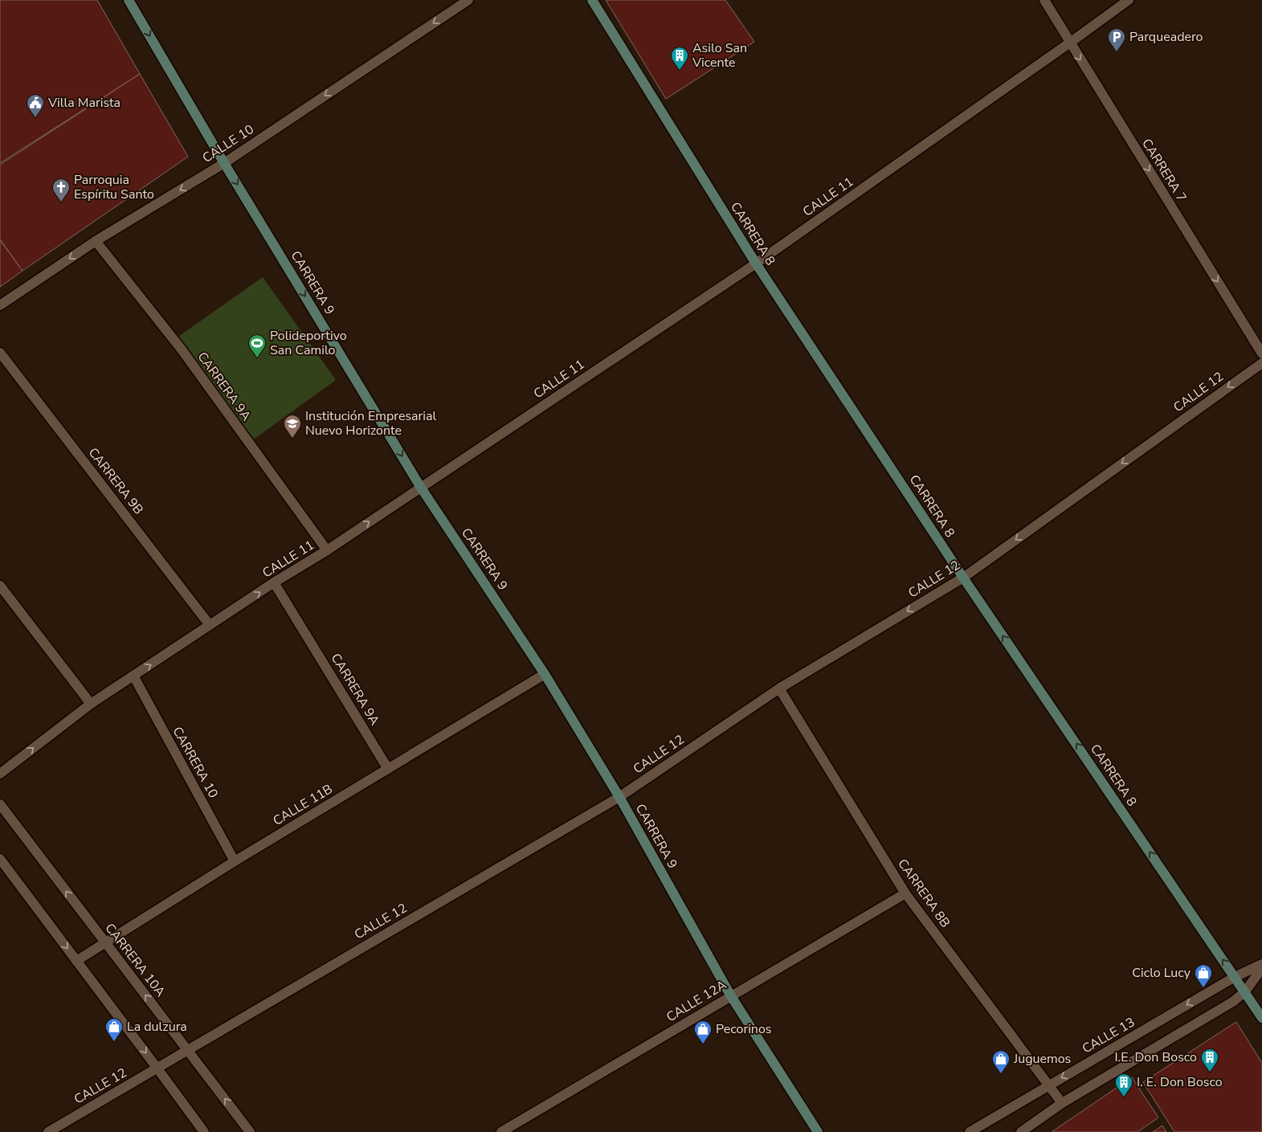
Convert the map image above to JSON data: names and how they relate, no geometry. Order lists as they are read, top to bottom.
{
  "streets": {
    "main road": ["CARRERA 8", "CARRERA 9"],
    "street": [
      "CALLE 10",
      "CARRERA 7",
      "CALLE 11",
      "CARRERA 9A",
      "CALLE 12",
      "CARRERA 9B",
      "CARRERA 10",
      "CALLE 11B",
      "CARRERA 8B",
      "CARRERA 10A",
      "CALLE 12A",
      "CALLE 13"
    ]
  },
  "crossings": [
    ["CALLE 10", "CARRERA 9"],
    ["CALLE 10", "CARRERA 9A"],
    ["CARRERA 7", "CALLE 11"],
    ["CALLE 11", "CARRERA 8"],
    ["CALLE 11", "CARRERA 9"],
    ["CALLE 11", "CARRERA 9A"],
    ["CALLE 11", "CARRERA 9B"],
    ["CALLE 11", "CARRERA 10"],
    ["CARRERA 8", "CALLE 12"],
    ["CARRERA 8", "CALLE 13"],
    ["CARRERA 9", "CALLE 12"],
    ["CARRERA 9", "CALLE 11B"],
    ["CARRERA 9", "CALLE 12A"],
    ["CARRERA 9A", "CALLE 11B"],
    ["CALLE 12", "CARRERA 8B"],
    ["CALLE 12", "CARRERA 10A"],
    ["CARRERA 10", "CALLE 11B"],
    ["CALLE 11B", "CARRERA 10A"],
    ["CARRERA 8B", "CALLE 12A"],
    ["CARRERA 8B", "CALLE 13"]
  ],
  "one_way": [
    "CALLE 10",
    "CARRERA 7",
    "CARRERA 8",
    "CARRERA 9",
    "CALLE 12"
  ],
  "places": {
    "parking": ["Parqueadero"],
    "building": ["Asilo San Vicente", "I.E. Don Bosco", "I. E. Don Bosco"],
    "public building": ["Villa Marista"],
    "church": ["Parroquia Espíritu Santo"],
    "sports": ["Polideportivo San Camilo"],
    "school or university": ["Institución Empresarial Nuevo Horizonte"],
    "shop": [
      "Ciclo Lucy",
      "La dulzura",
      "Pecorinos",
      "Juguemos"
    ]
  }
}
